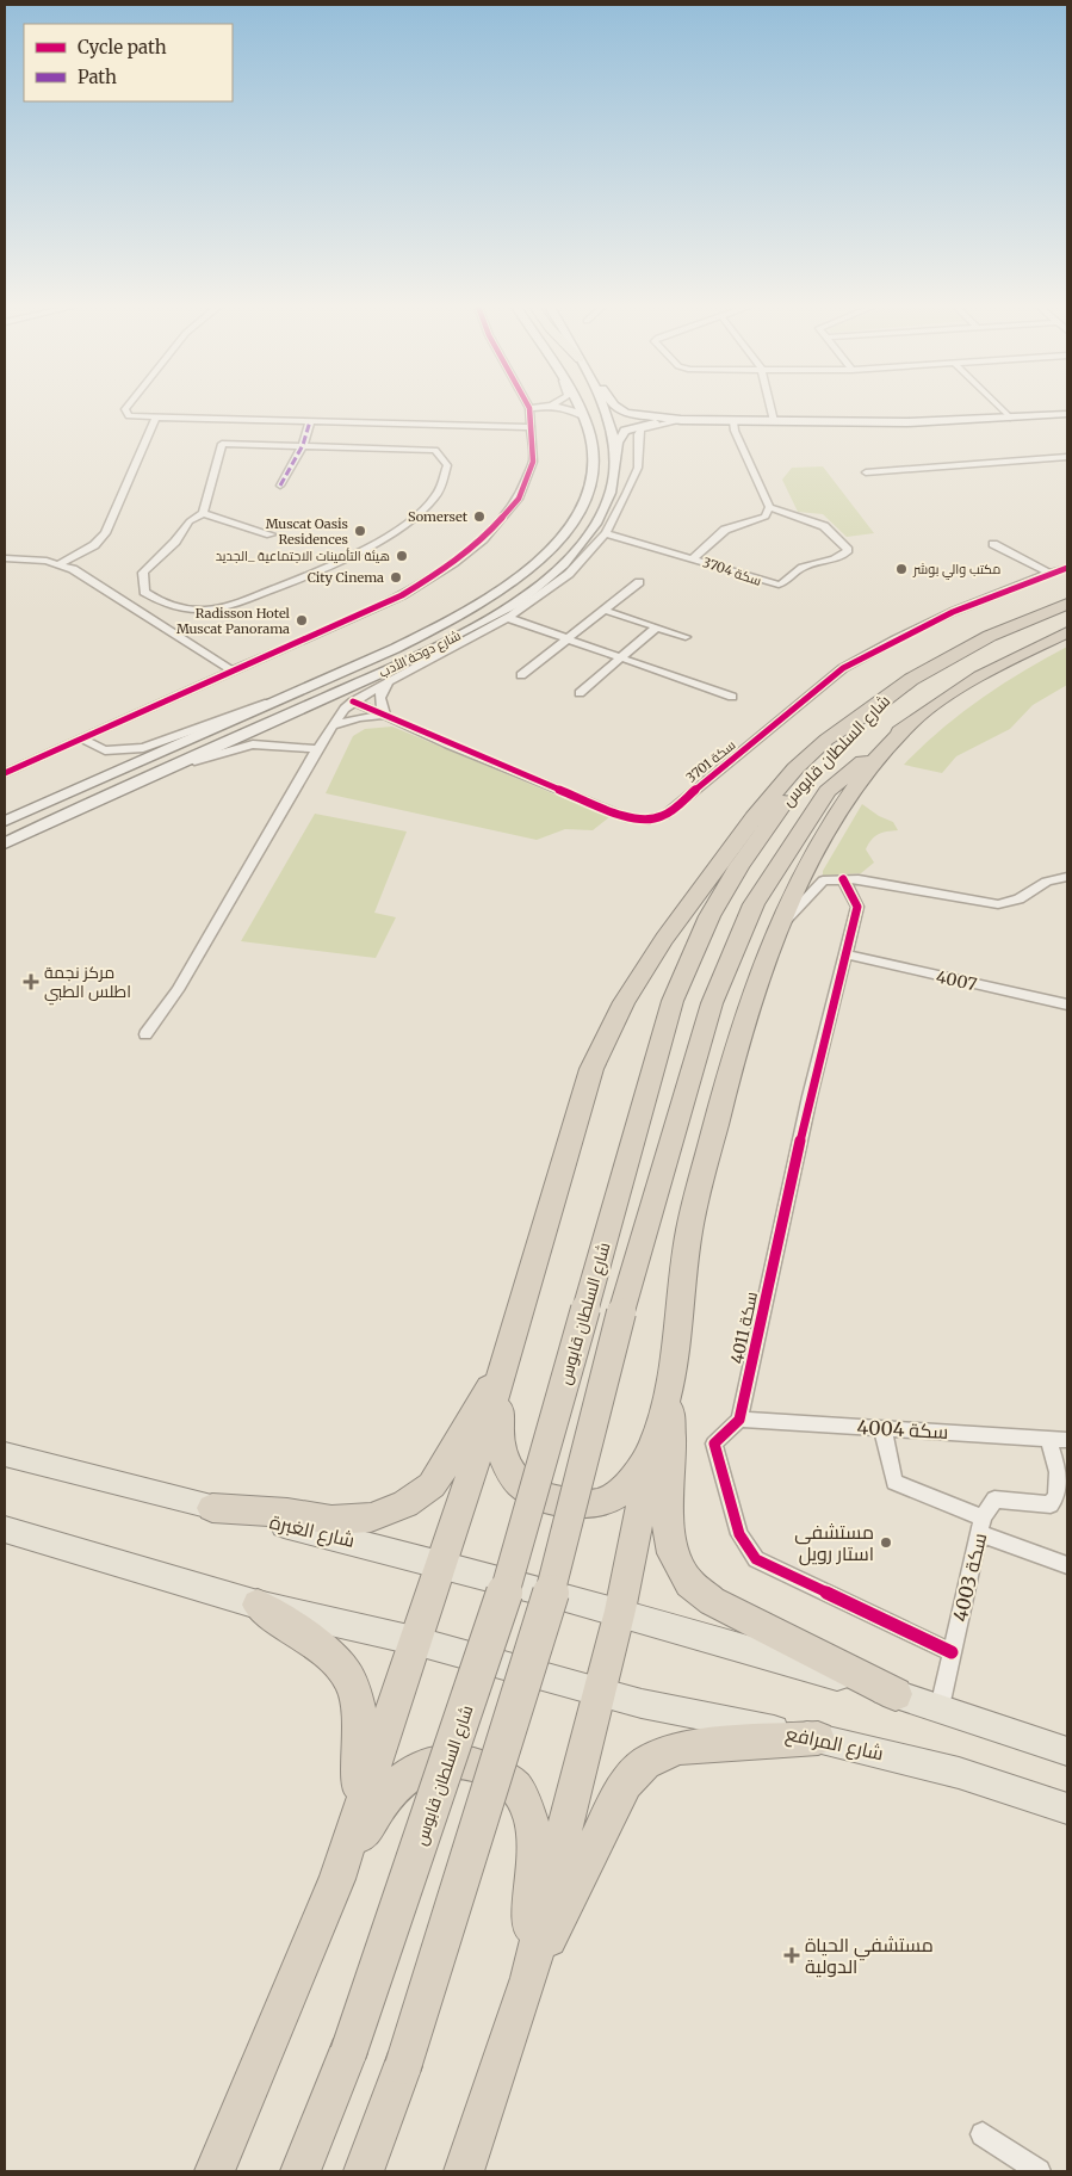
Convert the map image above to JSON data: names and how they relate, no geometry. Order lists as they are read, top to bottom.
{
  "streets": {
    "highway": ["شارع السلطان قابوس"],
    "main road": ["شارع دوحة الأدب", "شارع الغبرة", "شارع المرافع"],
    "street": [
      "سكة 3704",
      "سكة 3701",
      "4007",
      "سكة 4011",
      "سكة 4004",
      "سكة 4003"
    ]
  },
  "crossings": [
    ["4007", "سكة 4011"],
    ["سكة 4011", "سكة 4004"],
    ["سكة 4004", "سكة 4003"]
  ],
  "places": {
    "other": [
      "Somerset",
      "Muscat Oasis Residences",
      "هيئة التأمينات الاجتماعية _الجديد",
      "مكتب والي بوشر",
      "City Cinema",
      "Radisson Hotel Muscat Panorama",
      "مستشفى استار رويل"
    ],
    "health": ["مركز نجمة اطلس الطبي", "مستشفي الحياة الدولية"]
  },
  "legend": ["Cycle path", "Path"]
}
